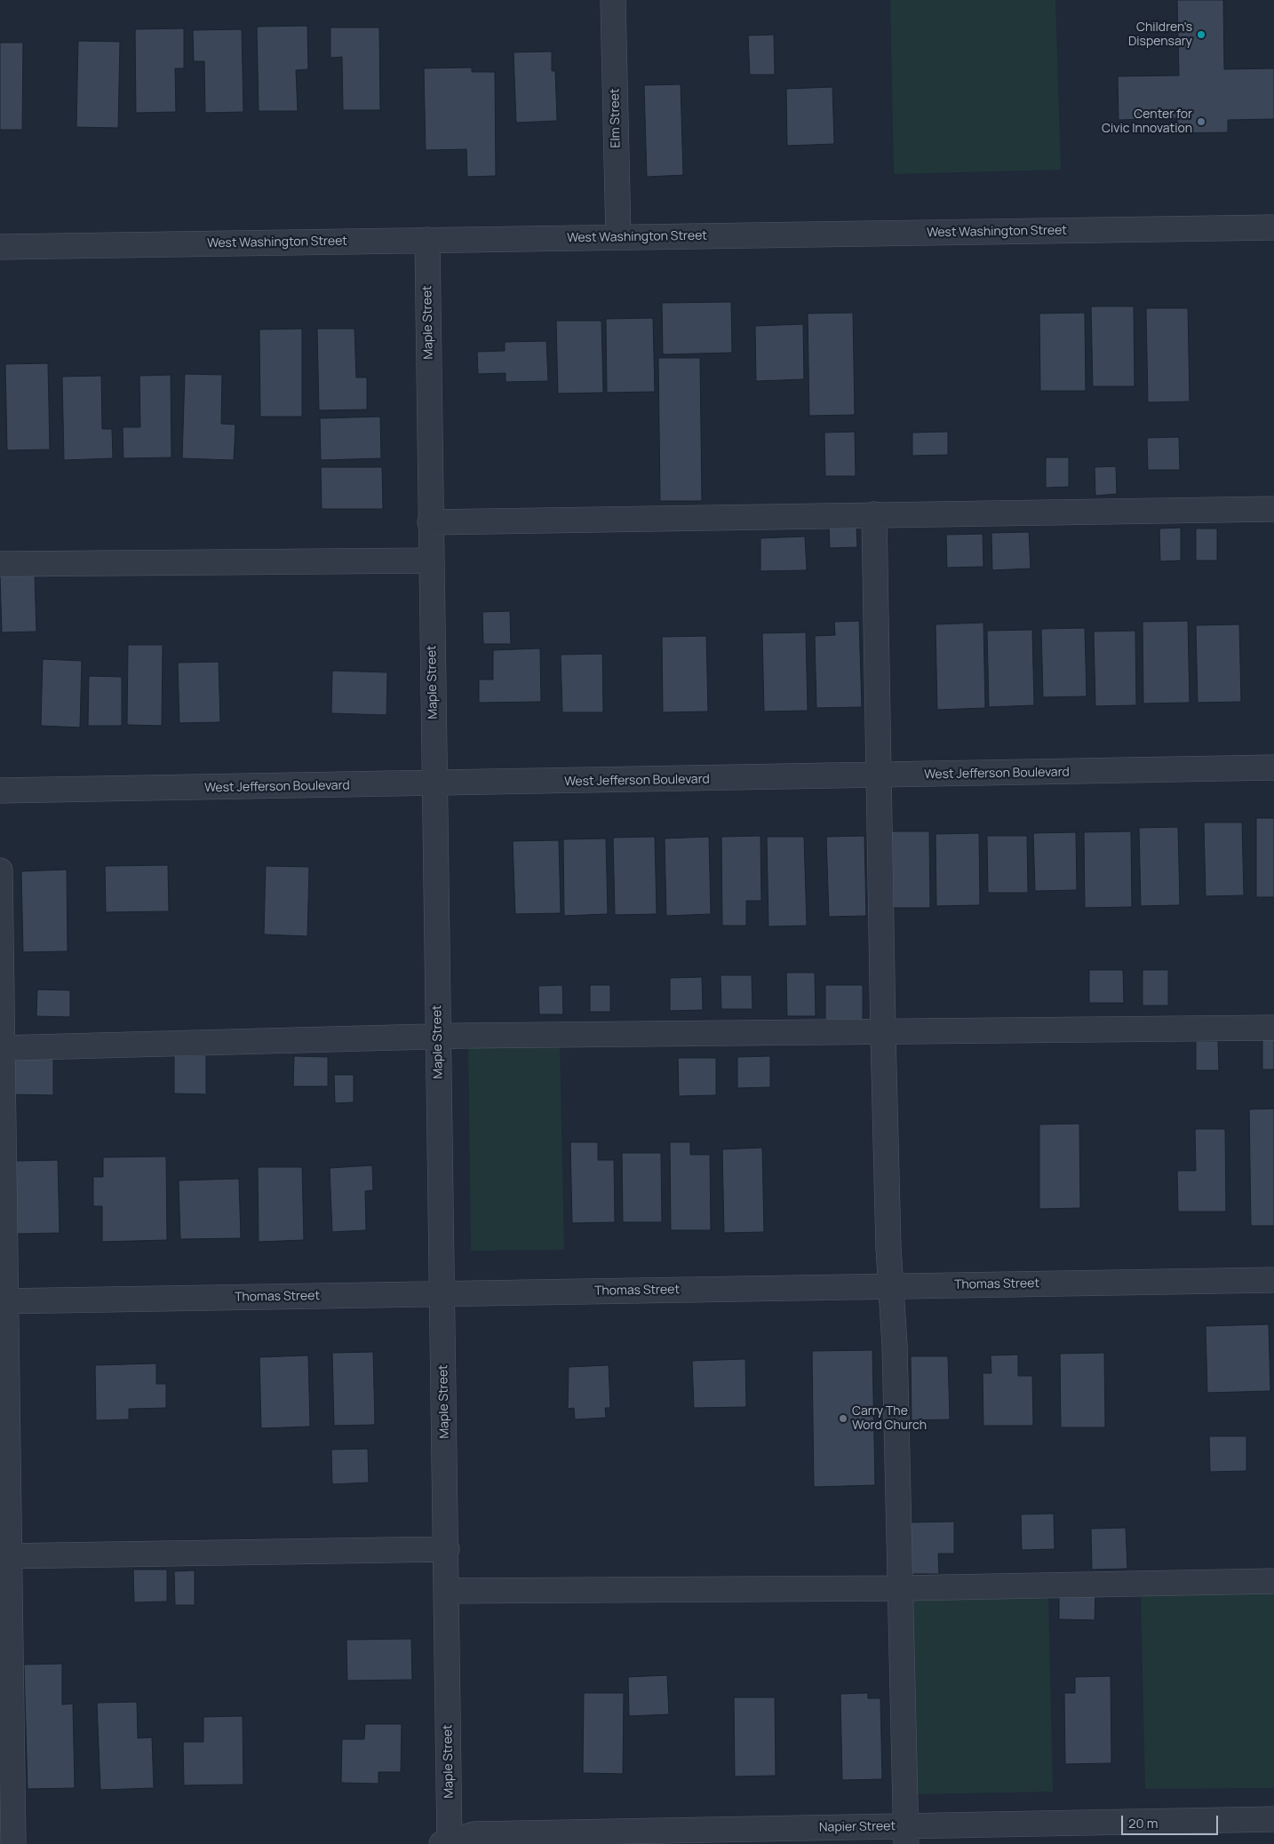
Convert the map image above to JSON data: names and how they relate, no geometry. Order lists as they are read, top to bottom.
{
  "streets": {
    "street": [
      "Elm Street",
      "West Washington Street",
      "Maple Street",
      "West Jefferson Boulevard",
      "Thomas Street",
      "Napier Street"
    ]
  },
  "crossings": [
    ["Elm Street", "West Washington Street"],
    ["West Washington Street", "Maple Street"],
    ["Maple Street", "West Jefferson Boulevard"],
    ["Maple Street", "Thomas Street"],
    ["Maple Street", "Napier Street"]
  ],
  "places": ["Children's Dispensary", "Center for Civic Innovation", "Carry The Word Church"],
  "scale_bar": "20 m"
}
